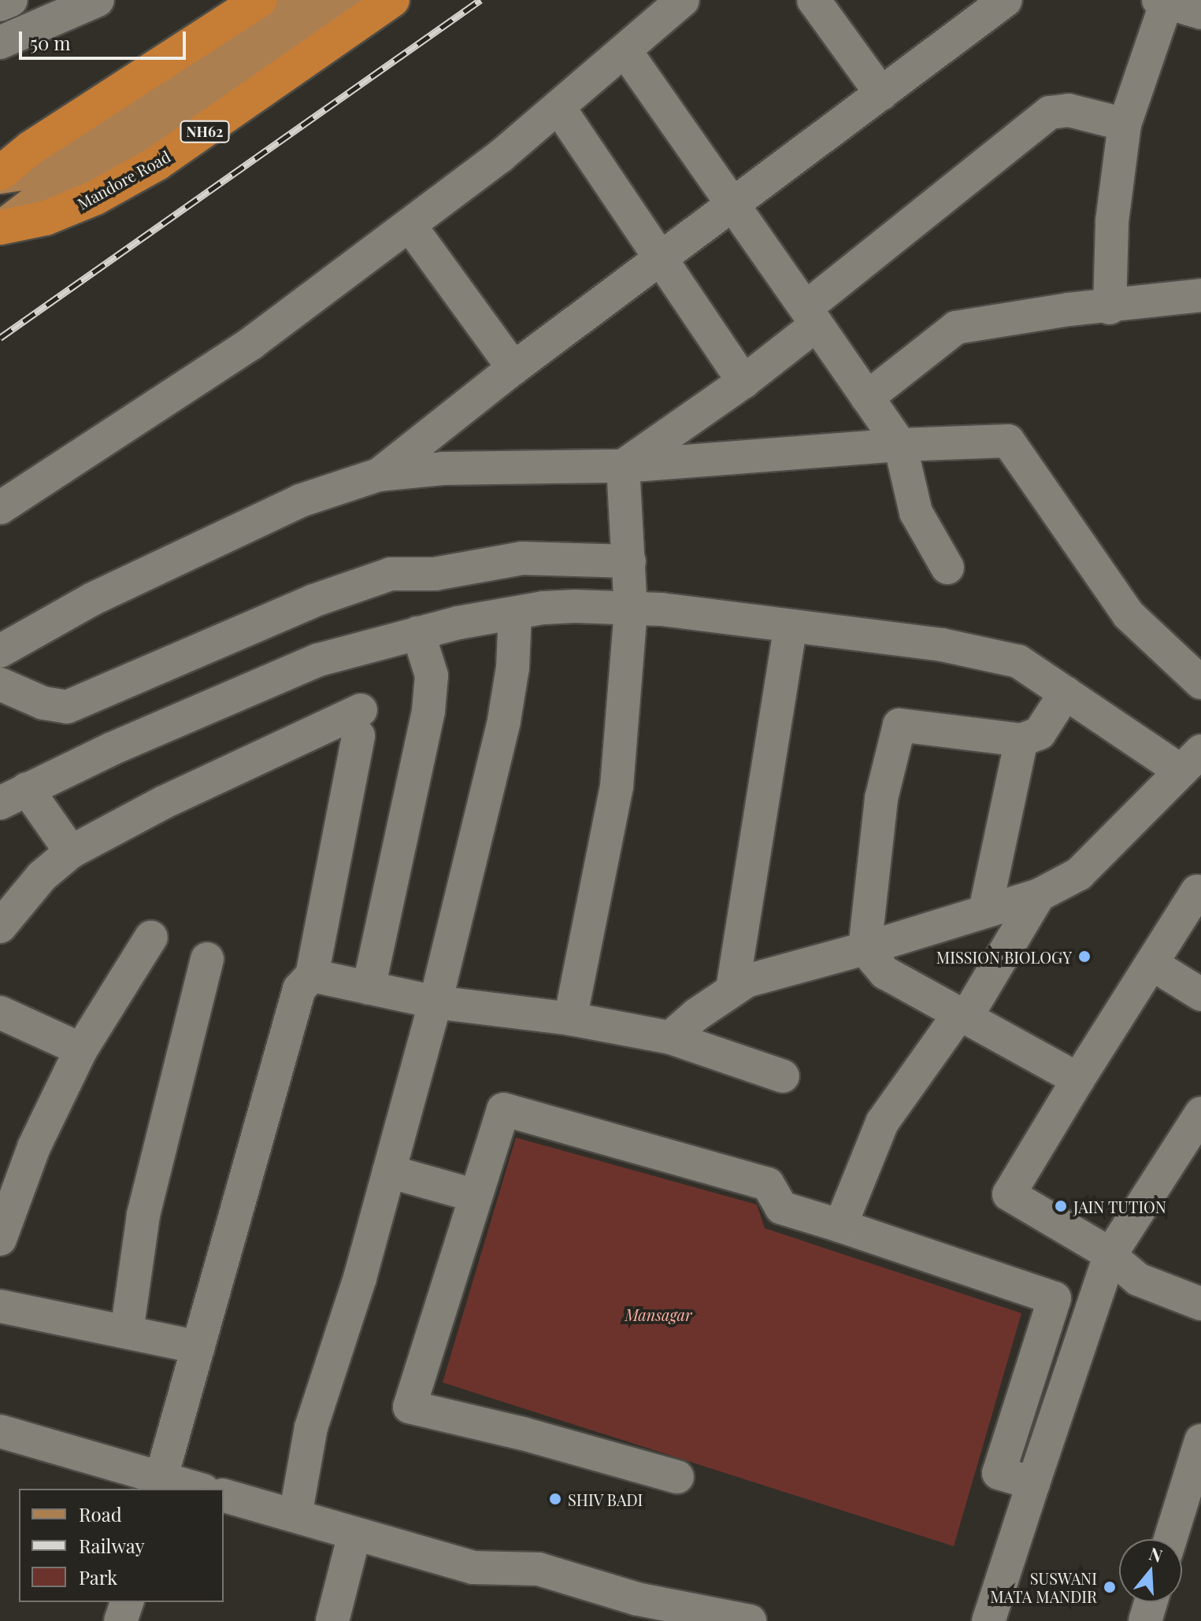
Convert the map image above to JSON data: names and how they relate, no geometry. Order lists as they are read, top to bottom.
{
  "streets": {
    "highway": ["NH62", "Mandore Road"]
  },
  "parks": ["Mansagar"],
  "places": [
    "MISSION BIOLOGY",
    "JAIN TUTION",
    "SHIV BADI",
    "SUSWANI MATA MANDIR"
  ],
  "legend": ["Road", "Railway", "Park"],
  "scale_bar": "50 m",
  "north": "top"
}
